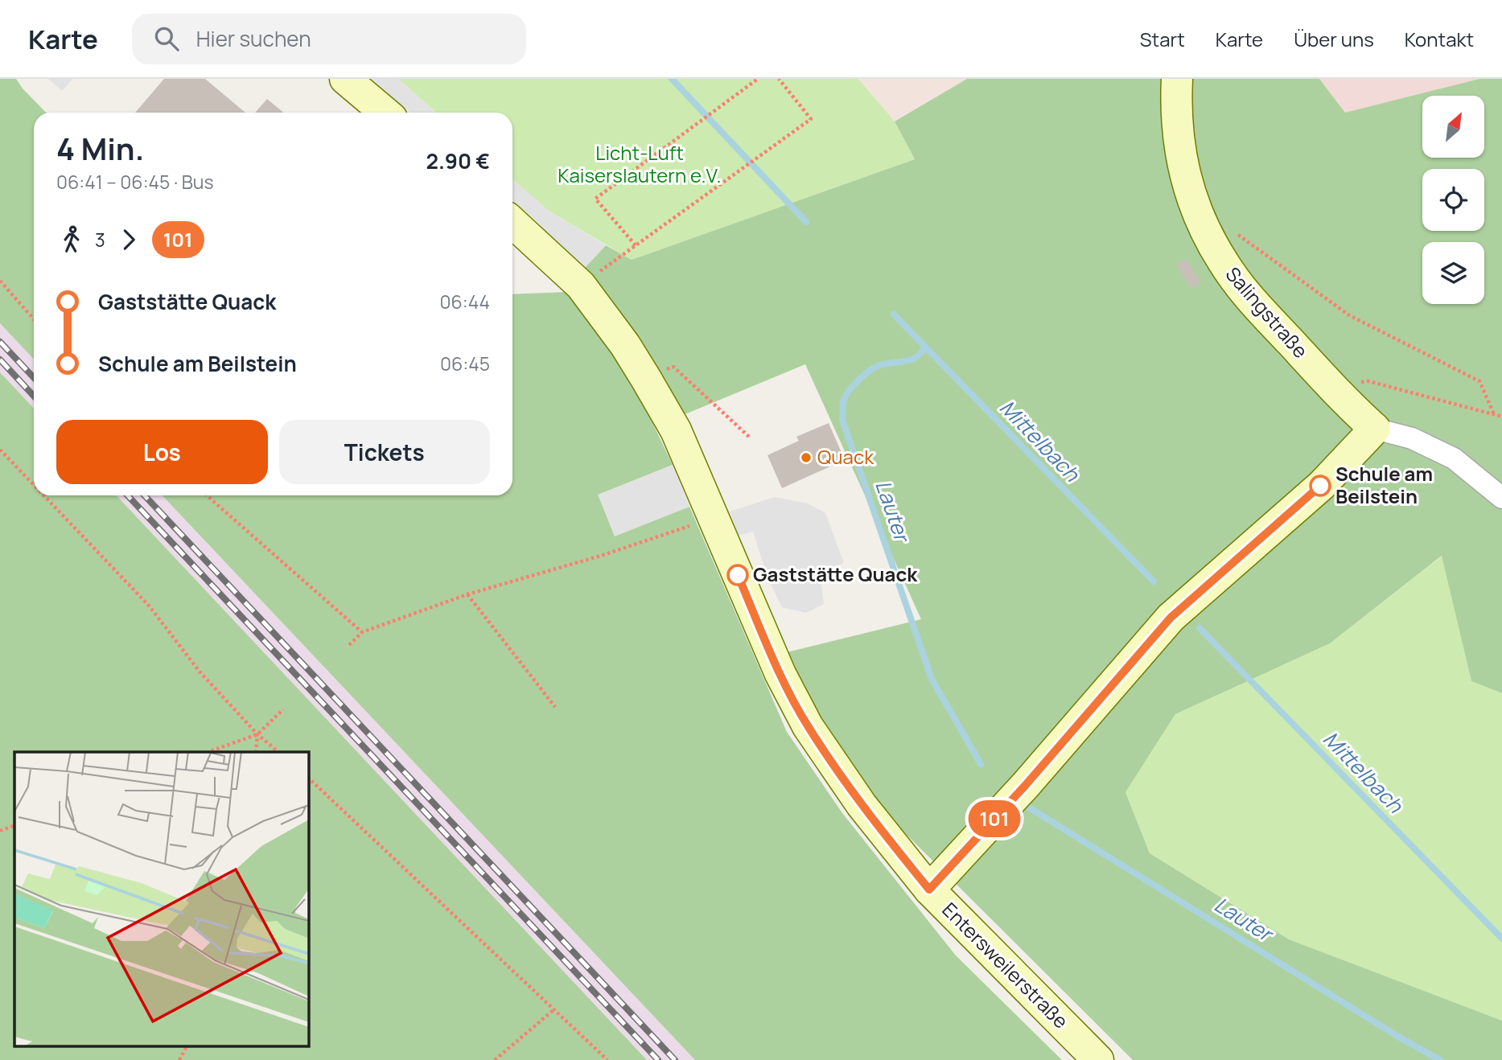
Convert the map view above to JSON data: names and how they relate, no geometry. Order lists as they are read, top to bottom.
{
  "streets": {
    "main road": ["Salingstraße", "Entersweilerstraße"]
  },
  "water": ["Mittelbach", "Lauter"],
  "parks": ["Licht-Luft Kaiserslautern e.V."],
  "places": ["Quack", "Schule am Beilstein", "Gaststätte Quack"],
  "lines": ["bus line 101"],
  "north": "top right",
  "page": {
    "header": "Karte",
    "search": "Hier suchen",
    "nav": [
      "Start",
      "Karte",
      "Über uns",
      "Kontakt"
    ],
    "on_map": "101",
    "heading": ["4 Min.", "06:41 – 06:45 · Bus", "2.90 €"],
    "legs": ["3", "101"],
    "list": [
      {
        "name": "Gaststätte Quack",
        "value": "06:44"
      },
      {
        "name": "Schule am Beilstein",
        "value": "06:45"
      }
    ],
    "buttons": ["Los", "Tickets"]
  }
}
